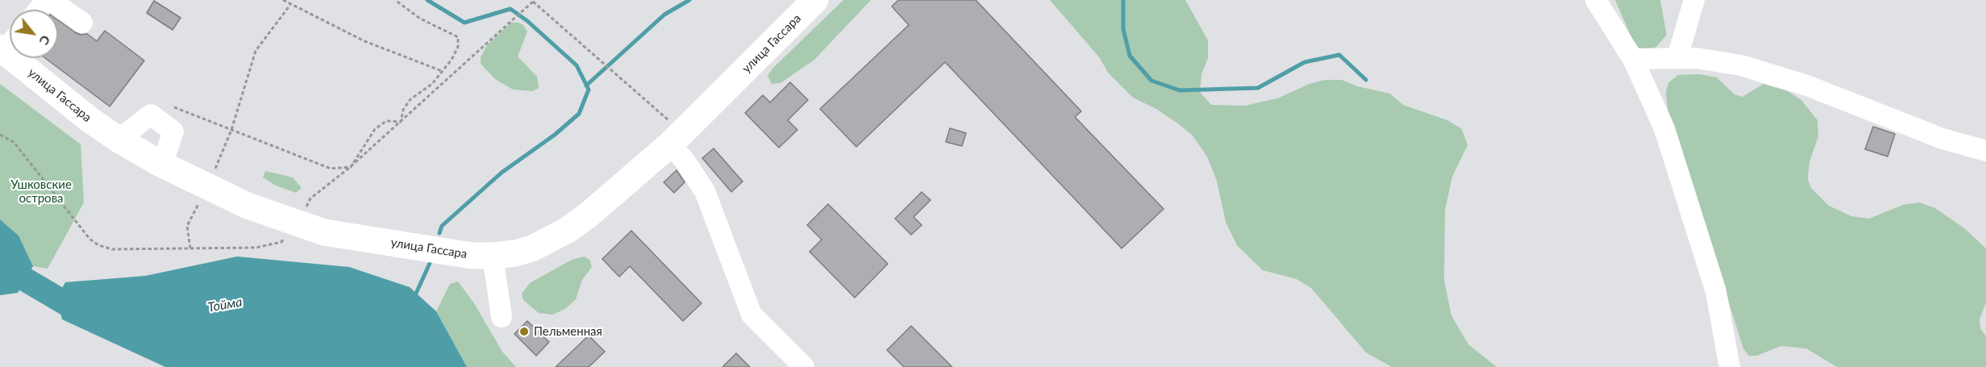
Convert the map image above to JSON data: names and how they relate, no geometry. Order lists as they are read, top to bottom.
{
  "streets": {
    "main road": ["улица Гассара"]
  },
  "water": ["Тойма"],
  "parks": ["Ушковские острова"],
  "places": ["Пельменная"],
  "north": "bottom right"
}
